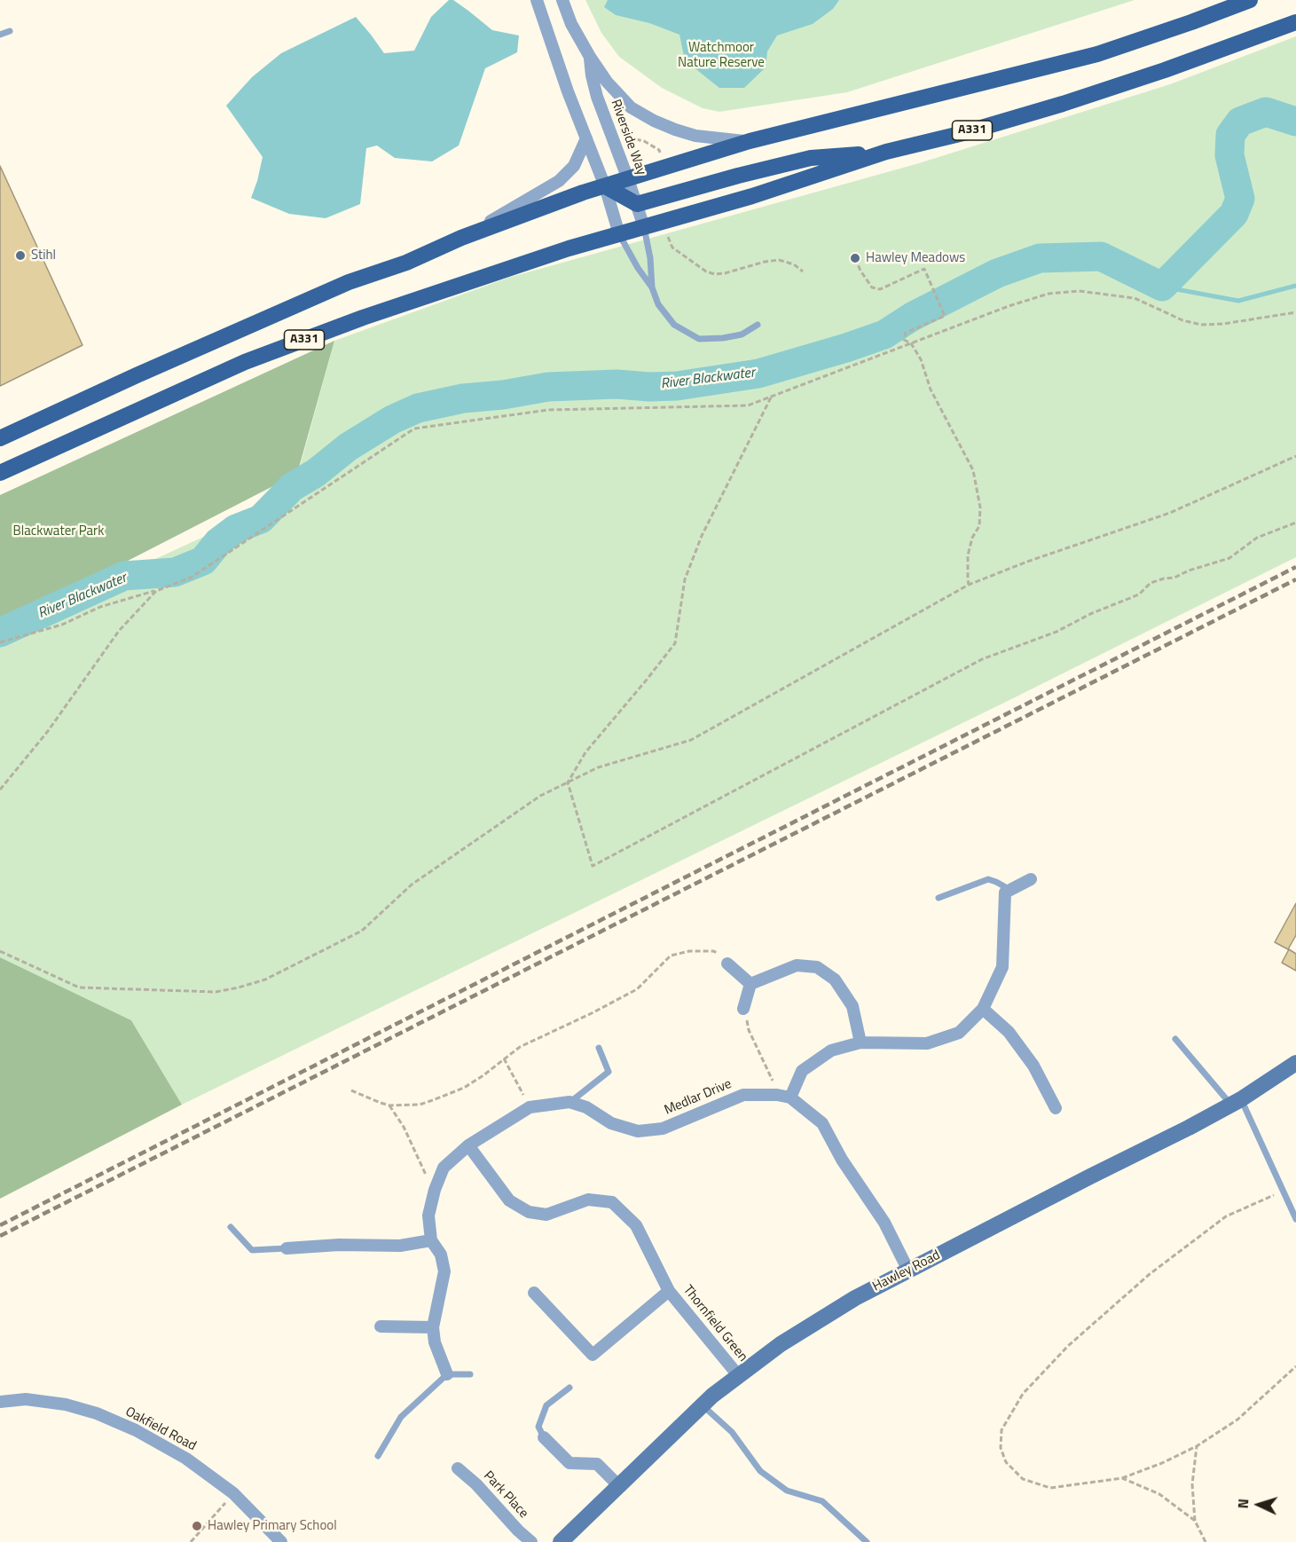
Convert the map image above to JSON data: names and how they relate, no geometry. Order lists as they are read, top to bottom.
{
  "streets": {
    "main road": ["A331", "Hawley Road"],
    "street": [
      "Riverside Way",
      "Medlar Drive",
      "Thornfield Green",
      "Oakfield Road",
      "Park Place"
    ]
  },
  "crossings": [
    ["A331", "Riverside Way"],
    ["Medlar Drive", "Hawley Road"],
    ["Hawley Road", "Thornfield Green"]
  ],
  "water": ["River Blackwater"],
  "parks": ["Watchmoor Nature Reserve", "Blackwater Park"],
  "places": ["Stihl", "Hawley Meadows", "Hawley Primary School"],
  "north": "left"
}
